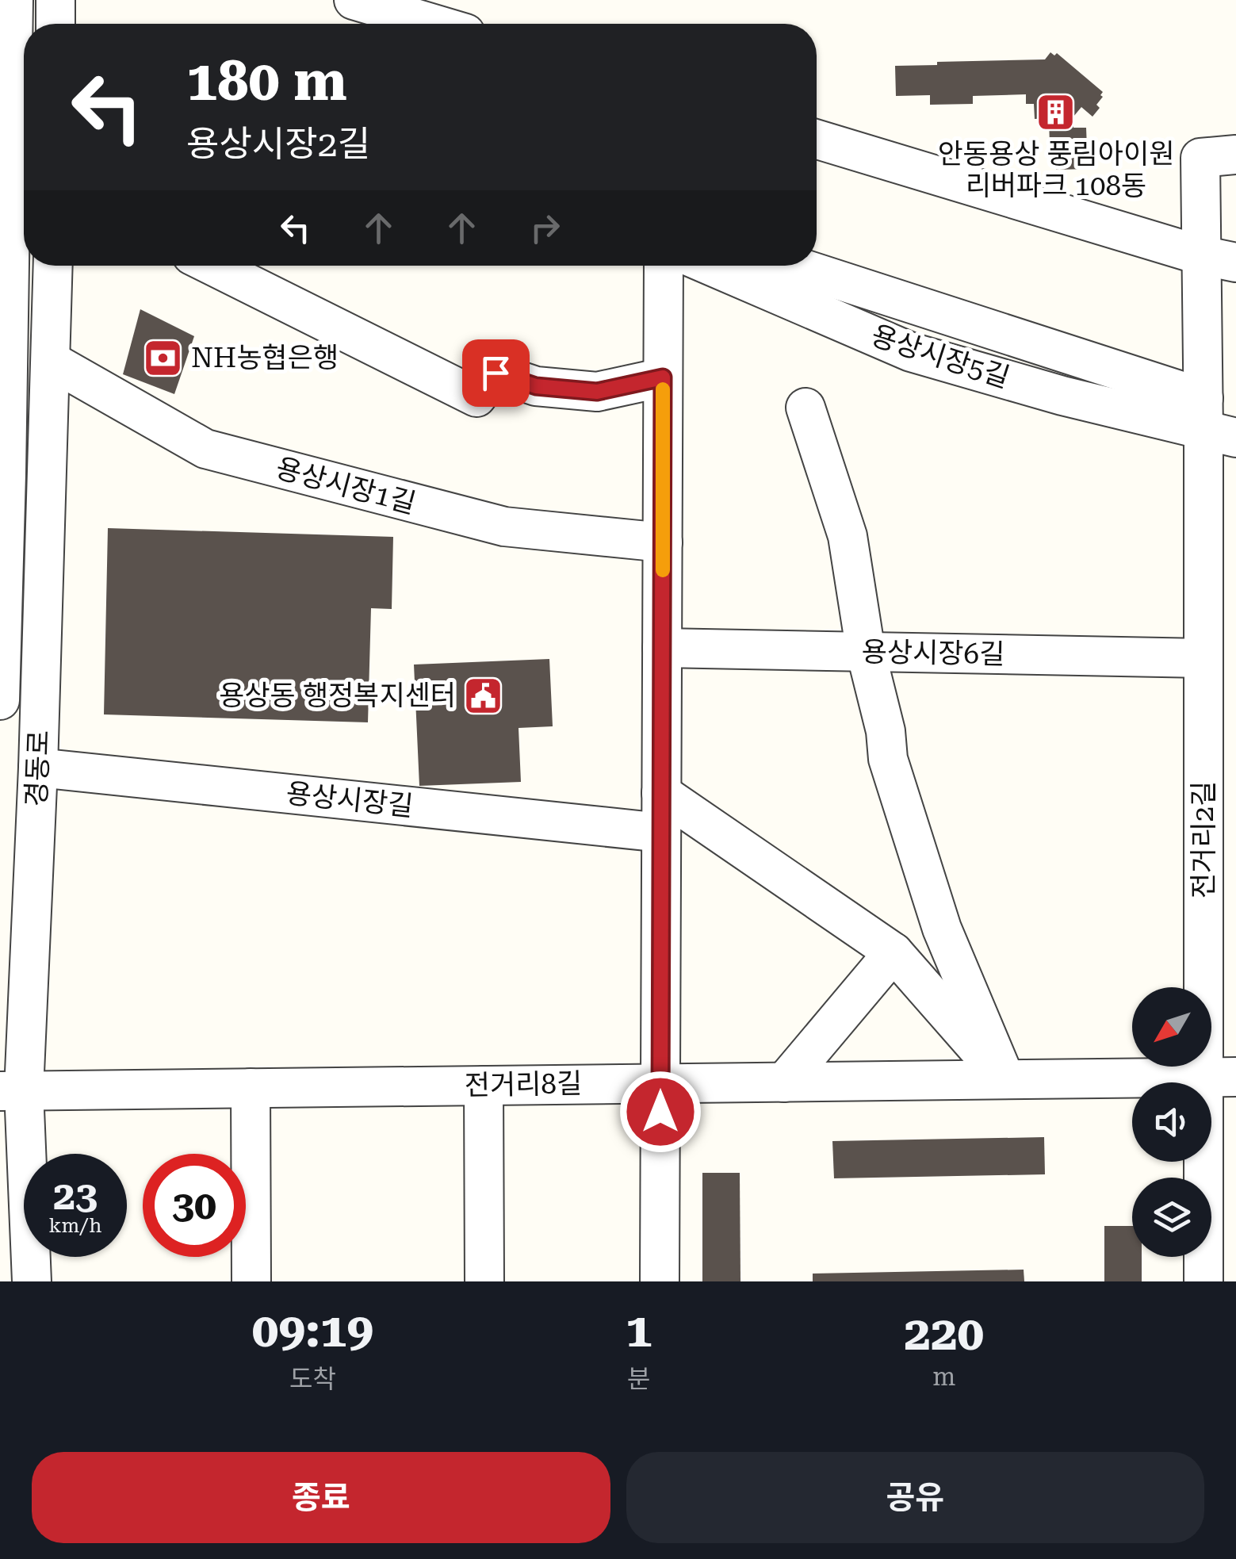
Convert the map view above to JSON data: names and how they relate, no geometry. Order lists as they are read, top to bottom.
{
  "streets": {
    "street": [
      "용상시장5길",
      "용상시장1길",
      "용상시장6길",
      "경동로",
      "용상시장길",
      "전거리2길",
      "전거리8길"
    ]
  },
  "crossings": [
    ["용상시장5길", "전거리2길"],
    ["용상시장1길", "경동로"],
    ["용상시장6길", "전거리2길"],
    ["경동로", "용상시장길"],
    ["경동로", "전거리8길"],
    ["전거리2길", "전거리8길"]
  ],
  "places": {
    "building": ["안동용상 풍림아이원 리버파크 108동"],
    "bank": ["NH농협은행"],
    "public building": ["용상동 행정복지센터"]
  },
  "north": "bottom left",
  "page": {
    "turn": ["180 m", "용상시장2길"],
    "speed": "23 km/h",
    "limit": "30",
    "eta": [
      "09:19",
      "도착",
      "1",
      "분",
      "220",
      "m"
    ],
    "buttons": ["종료", "공유"]
  }
}
